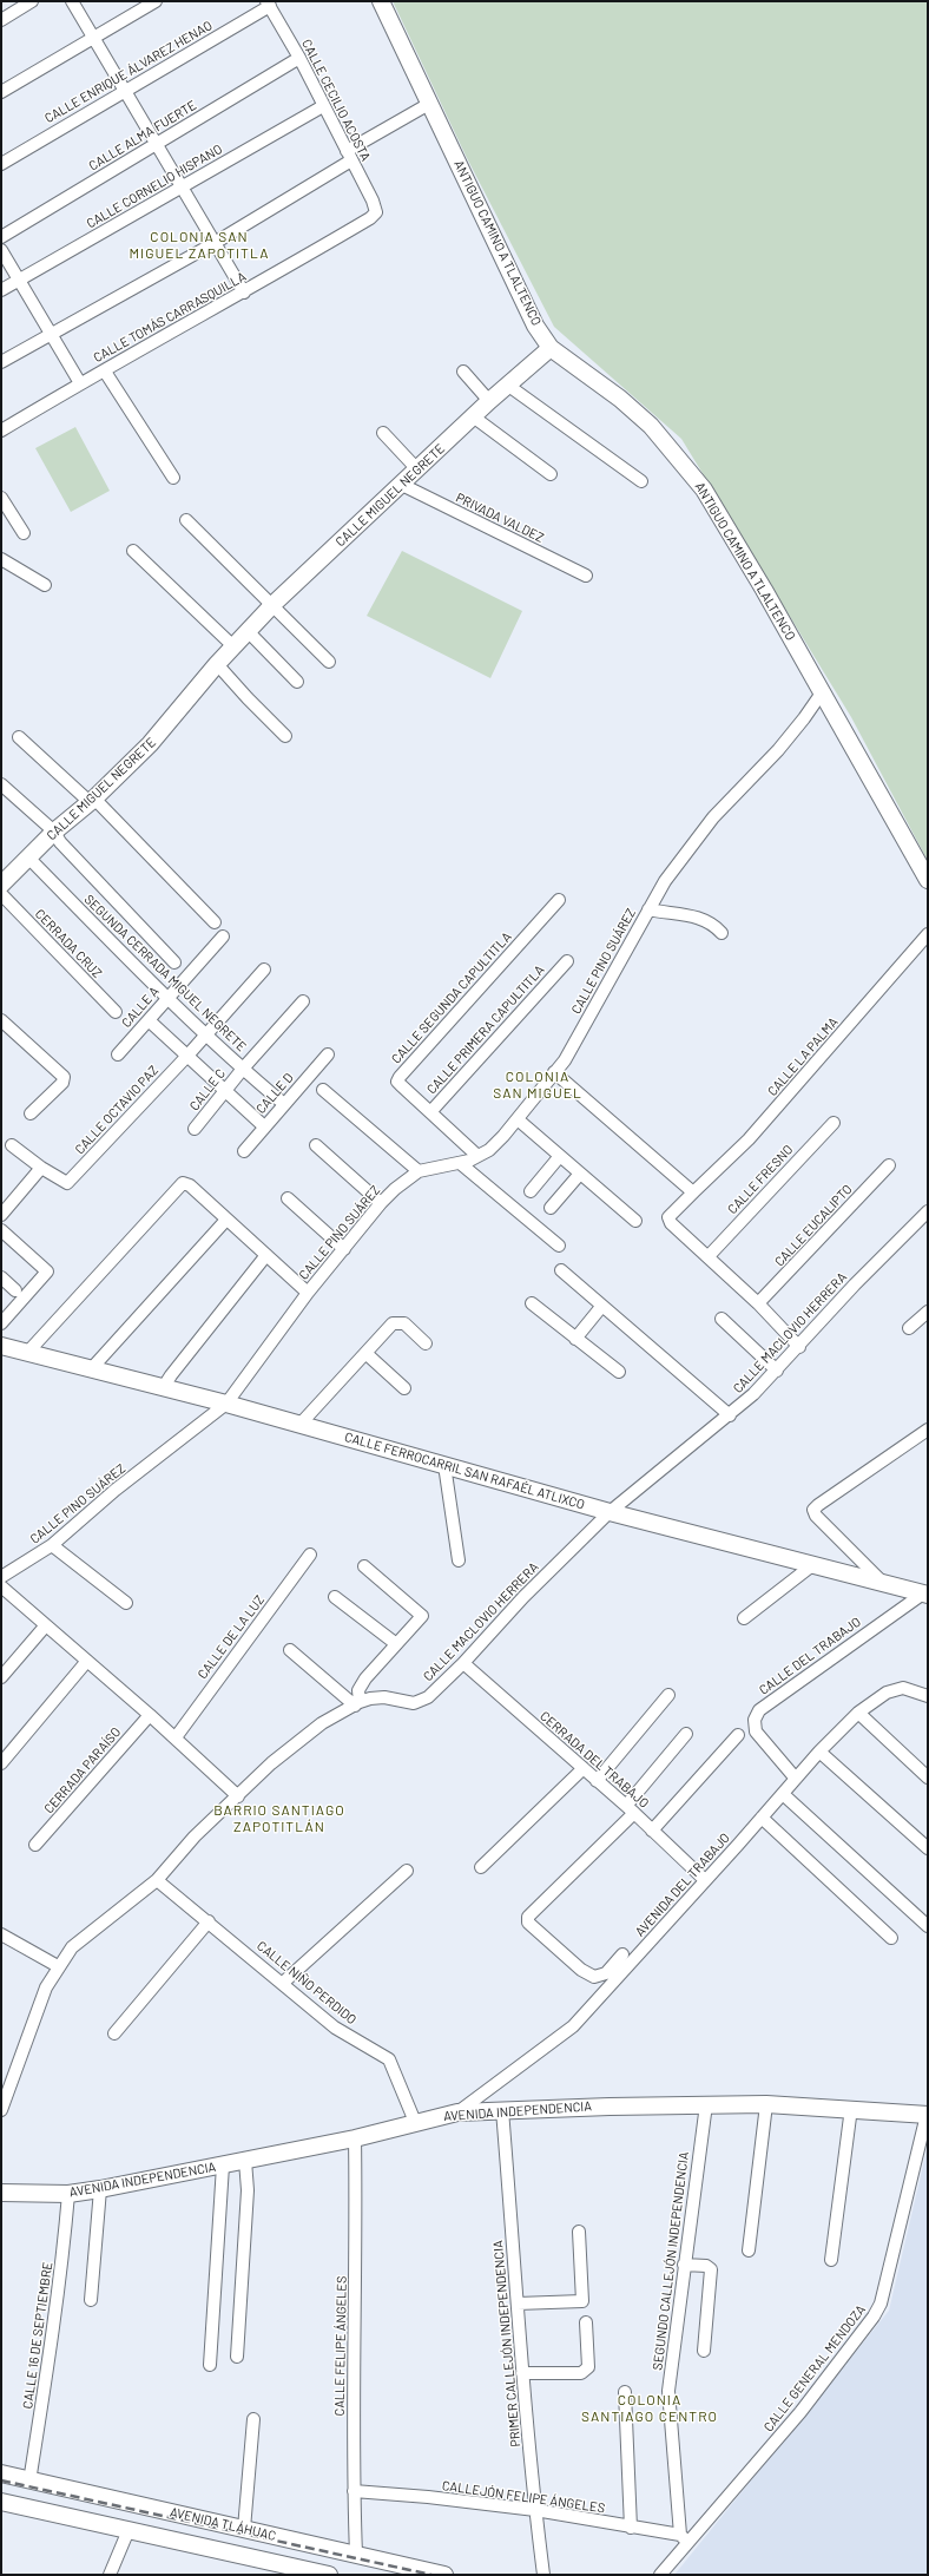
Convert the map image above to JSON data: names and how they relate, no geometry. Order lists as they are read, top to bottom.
{
  "streets": {
    "street": [
      "CALLE ENRIQUE ÁLVAREZ HENAO",
      "CALLE CECILIO ACOSTA",
      "CALLE ALMA FUERTE",
      "CALLE CORNELIO HISPANO",
      "ANTIGUO CAMINO A TLALTENCO",
      "CALLE TOMÁS CARRASQUILLA",
      "CALLE MIGUEL NEGRETE",
      "PRIVADA VALDEZ",
      "CERRADA CRUZ",
      "CALLE PINO SUÁREZ",
      "SEGUNDA CERRADA MIGUEL NEGRETE",
      "CALLE SEGUNDA CAPULTITLA",
      "CALLE A",
      "CALLE PRIMERA CAPULTITLA",
      "CALLE LA PALMA",
      "CALLE C",
      "CALLE D",
      "CALLE OCTAVIO PAZ",
      "CALLE FRESNO",
      "CALLE EUCALIPTO",
      "CALLE MACLOVIO HERRERA",
      "CALLE FERROCARRIL SAN RAFAÉL ATLIXCO",
      "CALLE DE LA LUZ",
      "CALLE DEL TRABAJO",
      "CERRADA DEL TRABAJO",
      "CERRADA PARAÍSO",
      "AVENIDA DEL TRABAJO",
      "CALLE NIÑO PERDIDO",
      "AVENIDA INDEPENDENCIA",
      "SEGUNDO CALLEJÓN INDEPENDENCIA",
      "CALLE 16 DE SEPTIEMBRE",
      "PRIMER CALLEJÓN INDEPENDENCIA",
      "CALLE FELIPE ÁNGELES",
      "CALLE GENERAL MENDOZA",
      "CALLEJÓN FELIPE ÁNGELES",
      "AVENIDA TLÁHUAC"
    ]
  },
  "crossings": [
    ["CALLE ENRIQUE ÁLVAREZ HENAO", "CALLE CECILIO ACOSTA"],
    ["CALLE CECILIO ACOSTA", "CALLE ALMA FUERTE"],
    ["CALLE CECILIO ACOSTA", "CALLE CORNELIO HISPANO"],
    ["CALLE CECILIO ACOSTA", "CALLE TOMÁS CARRASQUILLA"],
    ["ANTIGUO CAMINO A TLALTENCO", "CALLE MIGUEL NEGRETE"],
    ["ANTIGUO CAMINO A TLALTENCO", "CALLE PINO SUÁREZ"],
    ["CALLE MIGUEL NEGRETE", "PRIVADA VALDEZ"],
    ["CALLE MIGUEL NEGRETE", "SEGUNDA CERRADA MIGUEL NEGRETE"],
    ["CALLE PINO SUÁREZ", "CALLE PRIMERA CAPULTITLA"],
    ["CALLE PINO SUÁREZ", "CALLE FERROCARRIL SAN RAFAÉL ATLIXCO"],
    ["SEGUNDA CERRADA MIGUEL NEGRETE", "CALLE A"],
    ["SEGUNDA CERRADA MIGUEL NEGRETE", "CALLE C"],
    ["SEGUNDA CERRADA MIGUEL NEGRETE", "CALLE D"],
    ["SEGUNDA CERRADA MIGUEL NEGRETE", "CALLE OCTAVIO PAZ"],
    ["CALLE SEGUNDA CAPULTITLA", "CALLE PRIMERA CAPULTITLA"],
    ["CALLE LA PALMA", "CALLE FRESNO"],
    ["CALLE MACLOVIO HERRERA", "CALLE FERROCARRIL SAN RAFAÉL ATLIXCO"],
    ["CALLE MACLOVIO HERRERA", "CERRADA DEL TRABAJO"],
    ["CALLE MACLOVIO HERRERA", "CALLE NIÑO PERDIDO"],
    ["CALLE FERROCARRIL SAN RAFAÉL ATLIXCO", "CALLE DEL TRABAJO"],
    ["CALLE DEL TRABAJO", "AVENIDA DEL TRABAJO"],
    ["CERRADA DEL TRABAJO", "AVENIDA DEL TRABAJO"],
    ["AVENIDA DEL TRABAJO", "AVENIDA INDEPENDENCIA"],
    ["CALLE NIÑO PERDIDO", "AVENIDA INDEPENDENCIA"],
    ["AVENIDA INDEPENDENCIA", "SEGUNDO CALLEJÓN INDEPENDENCIA"],
    ["AVENIDA INDEPENDENCIA", "CALLE 16 DE SEPTIEMBRE"],
    ["AVENIDA INDEPENDENCIA", "PRIMER CALLEJÓN INDEPENDENCIA"],
    ["AVENIDA INDEPENDENCIA", "CALLE FELIPE ÁNGELES"],
    ["AVENIDA INDEPENDENCIA", "CALLE GENERAL MENDOZA"],
    ["SEGUNDO CALLEJÓN INDEPENDENCIA", "CALLE GENERAL MENDOZA"],
    ["SEGUNDO CALLEJÓN INDEPENDENCIA", "CALLEJÓN FELIPE ÁNGELES"],
    ["CALLE 16 DE SEPTIEMBRE", "AVENIDA TLÁHUAC"],
    ["PRIMER CALLEJÓN INDEPENDENCIA", "CALLEJÓN FELIPE ÁNGELES"],
    ["CALLE FELIPE ÁNGELES", "CALLEJÓN FELIPE ÁNGELES"],
    ["CALLE FELIPE ÁNGELES", "AVENIDA TLÁHUAC"],
    ["CALLE GENERAL MENDOZA", "CALLEJÓN FELIPE ÁNGELES"]
  ],
  "districts": [
    "COLONIA SAN MIGUEL ZAPOTITLA",
    "COLONIA SAN MIGUEL",
    "BARRIO SANTIAGO ZAPOTITLÁN",
    "COLONIA SANTIAGO CENTRO"
  ]
}
